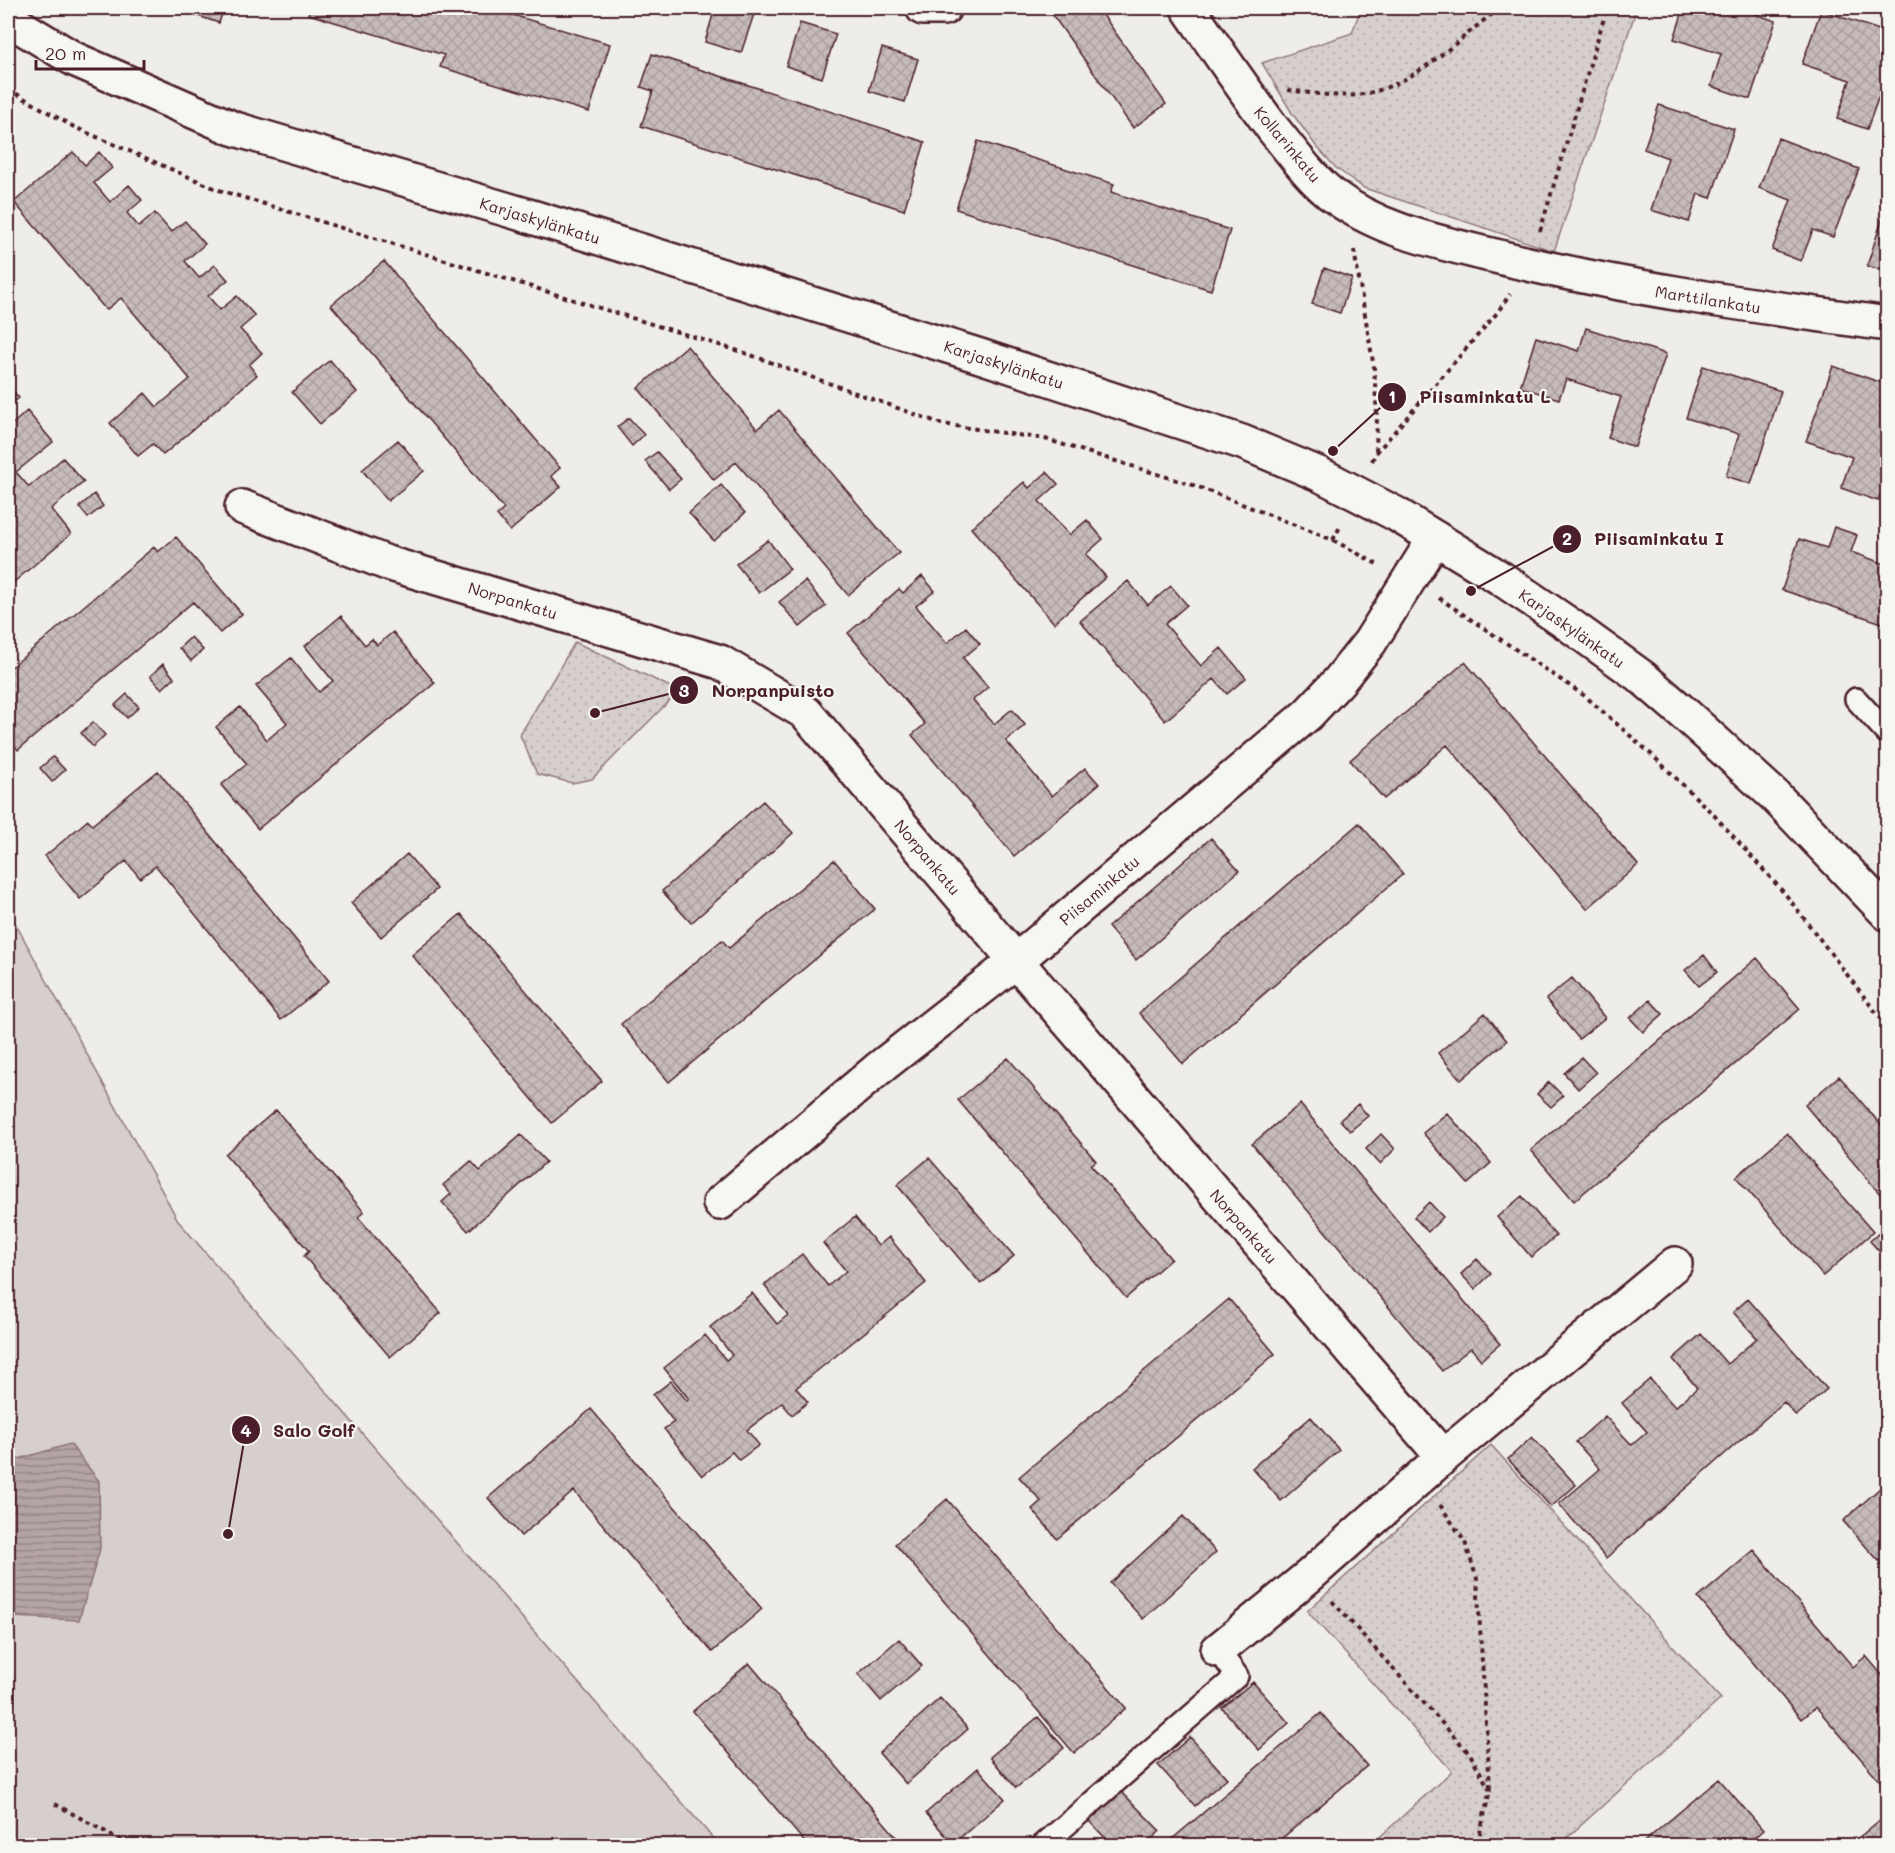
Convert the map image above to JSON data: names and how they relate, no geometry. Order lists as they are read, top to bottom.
{
  "streets": {
    "street": [
      "Kollarinkatu",
      "Karjaskylänkatu",
      "Marttilankatu",
      "Norpankatu",
      "Piisaminkatu"
    ]
  },
  "crossings": [
    ["Kollarinkatu", "Marttilankatu"],
    ["Karjaskylänkatu", "Piisaminkatu"],
    ["Norpankatu", "Piisaminkatu"]
  ],
  "places": [
    "Piisaminkatu L",
    "Piisaminkatu I",
    "Norpanpuisto",
    "Salo Golf"
  ],
  "scale_bar": "20 m"
}
